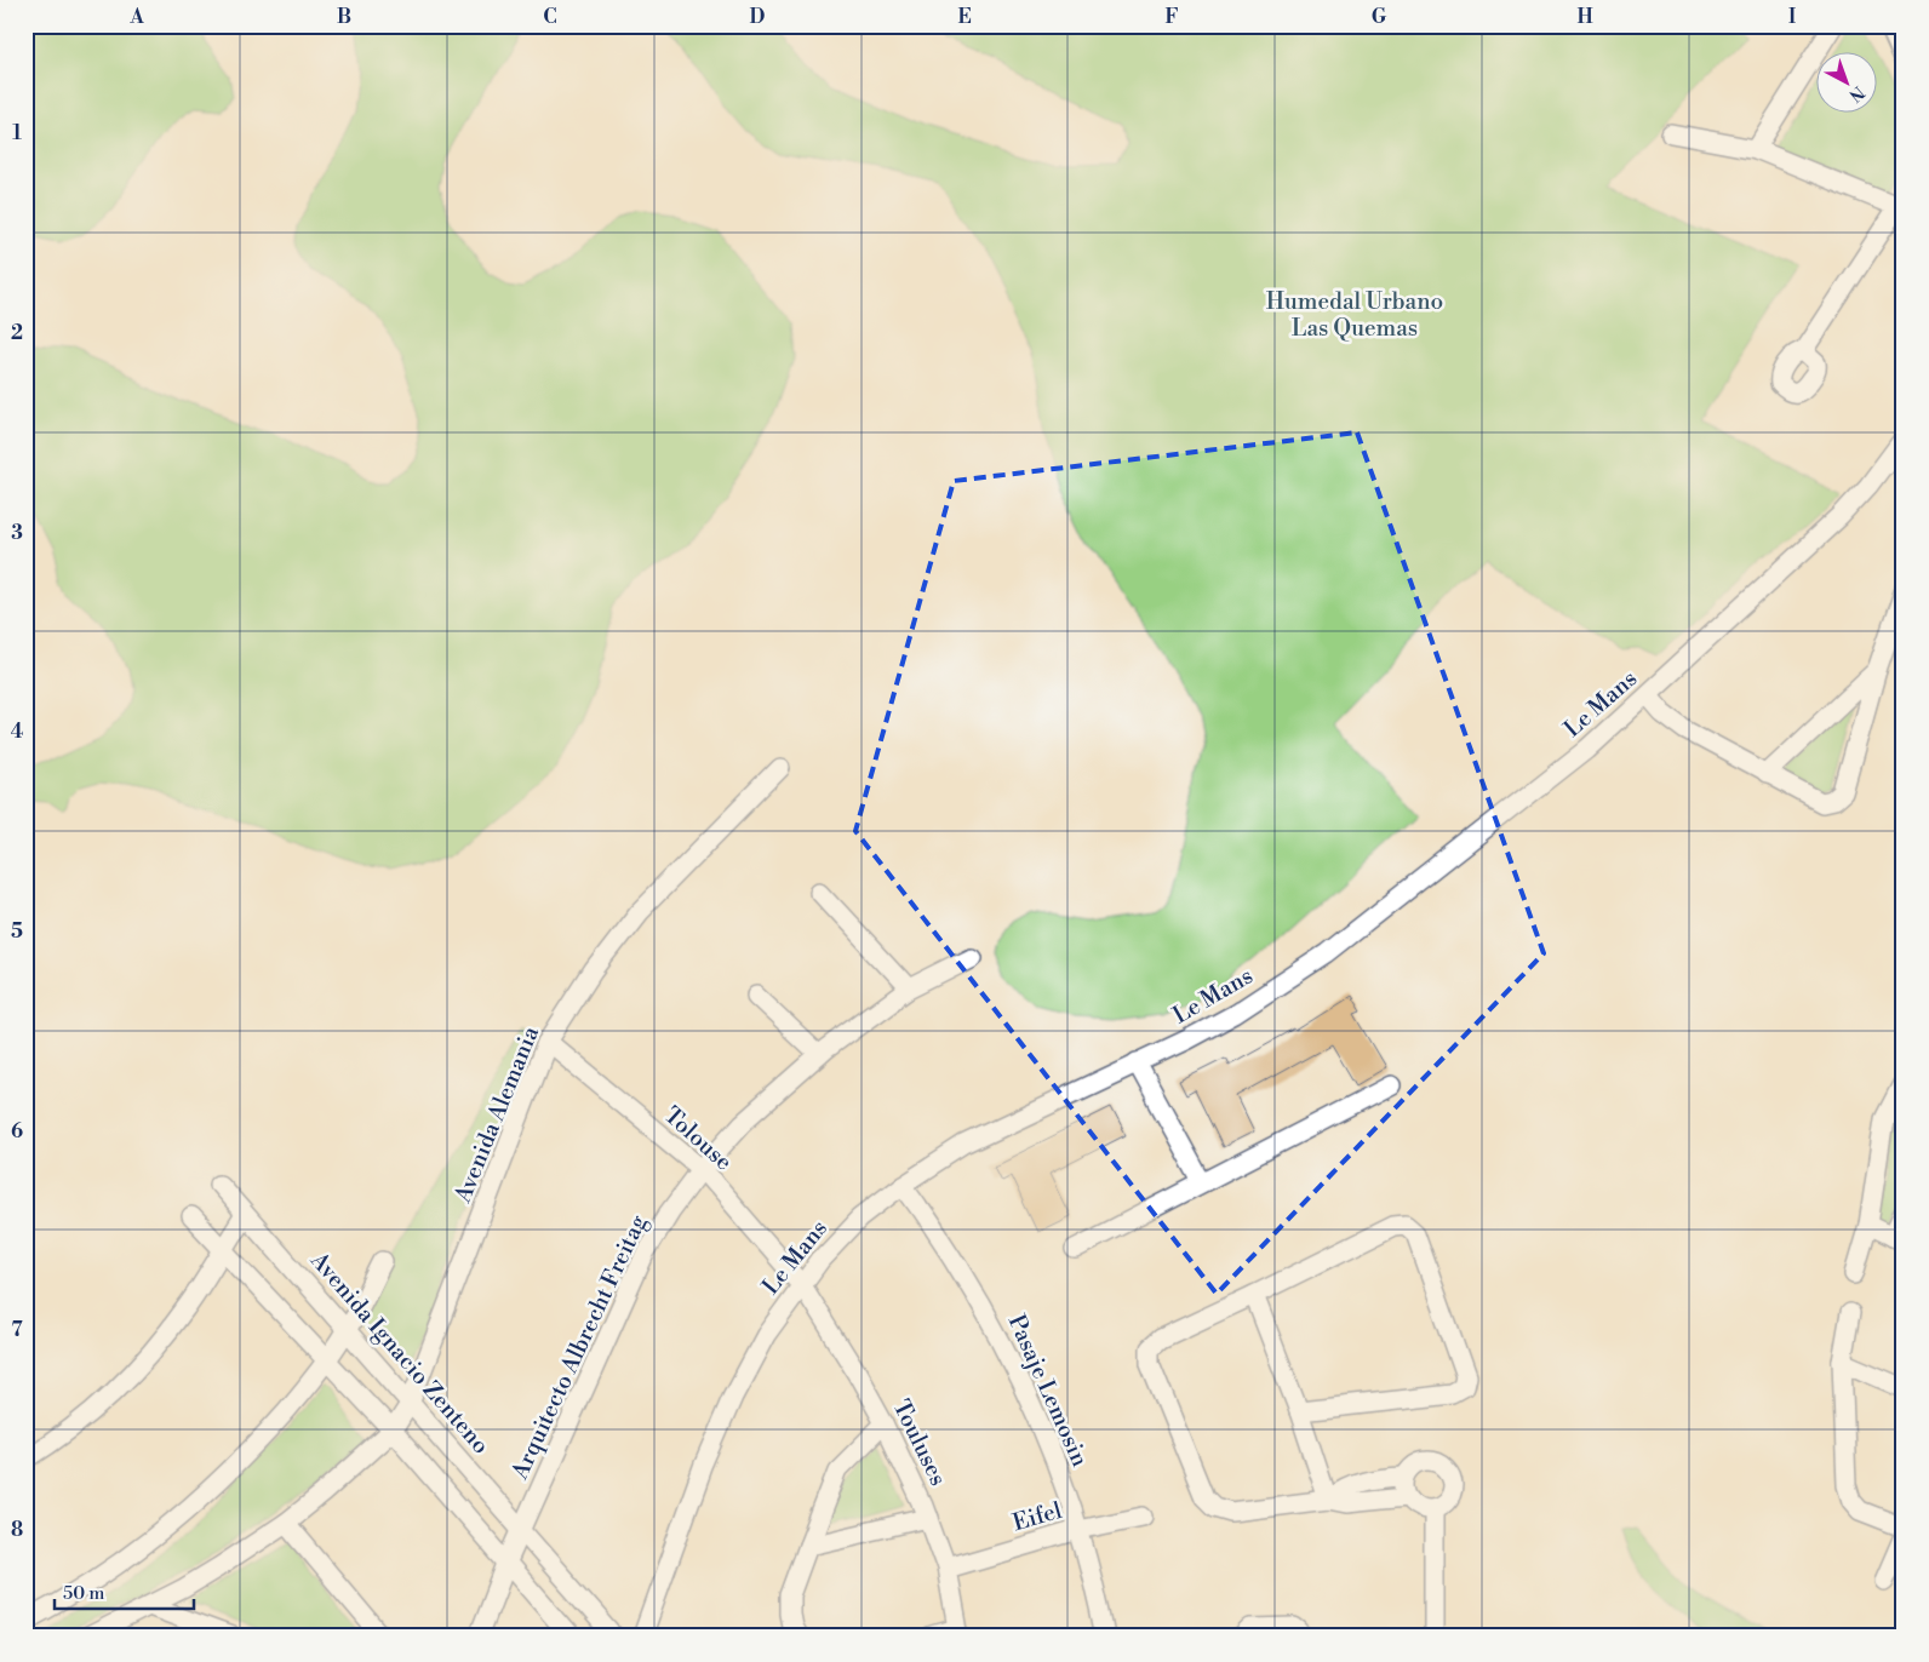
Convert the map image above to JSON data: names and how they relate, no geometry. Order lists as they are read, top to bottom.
{
  "streets": {
    "street": [
      "Le Mans",
      "Avenida Alemania",
      "Tolouse",
      "Arquitecto Albrecht Freitag",
      "Avenida Ignacio Zenteno",
      "Pasaje Lemosin",
      "Touluses",
      "Eifel"
    ]
  },
  "crossings": [
    ["Le Mans", "Tolouse"],
    ["Le Mans", "Pasaje Lemosin"],
    ["Le Mans", "Touluses"],
    ["Avenida Alemania", "Tolouse"],
    ["Avenida Alemania", "Avenida Ignacio Zenteno"],
    ["Tolouse", "Arquitecto Albrecht Freitag"],
    ["Tolouse", "Touluses"],
    ["Arquitecto Albrecht Freitag", "Avenida Ignacio Zenteno"],
    ["Pasaje Lemosin", "Eifel"],
    ["Touluses", "Eifel"]
  ],
  "parks": ["Humedal Urbano Las Quemas"],
  "scale_bar": "50 m",
  "north": "bottom right",
  "grid": {
    "columns": [
      "A",
      "B",
      "C",
      "D",
      "E",
      "F",
      "G",
      "H",
      "I"
    ],
    "rows": [
      "1",
      "2",
      "3",
      "4",
      "5",
      "6",
      "7",
      "8"
    ]
  }
}
